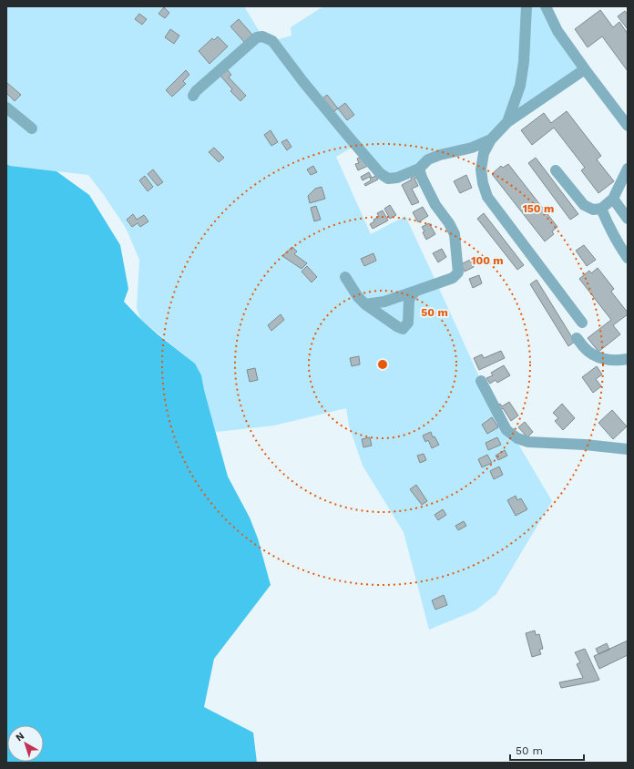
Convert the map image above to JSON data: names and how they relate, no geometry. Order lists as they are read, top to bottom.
{
  "scale_bar": "50 m",
  "north": "top left",
  "rings": ["150 m", "100 m", "50 m"]
}
